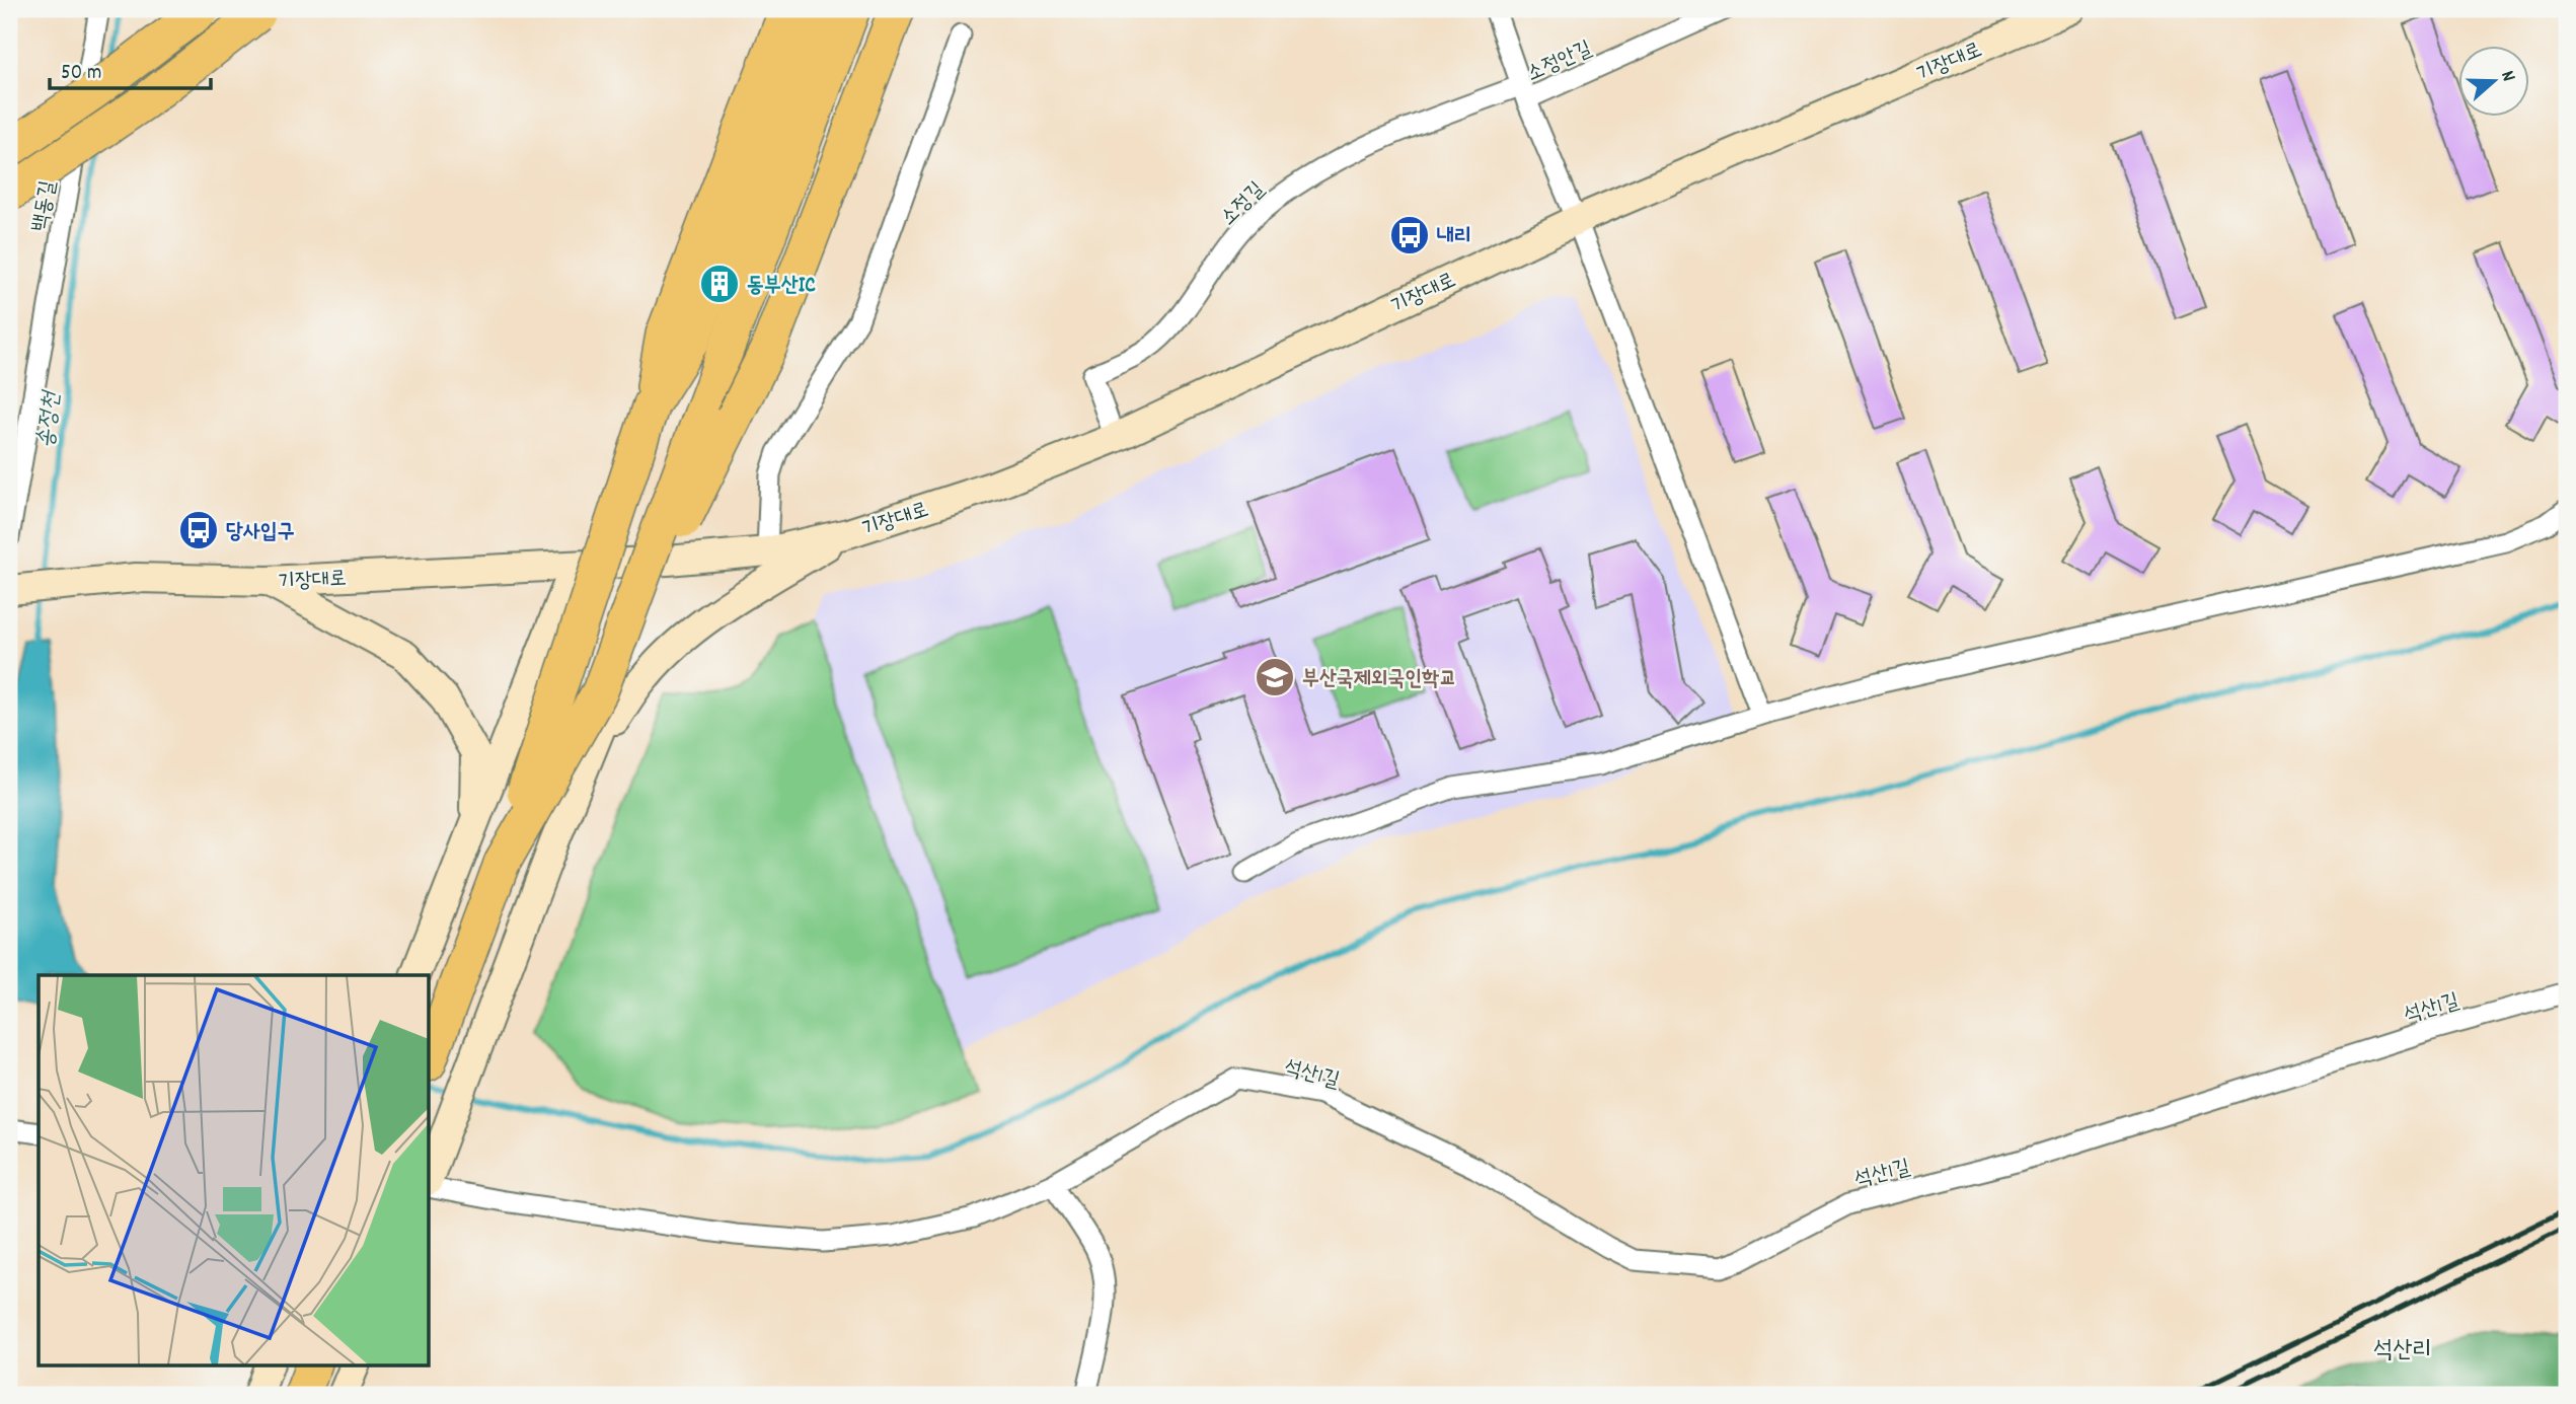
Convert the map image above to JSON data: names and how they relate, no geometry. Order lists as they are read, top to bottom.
{
  "streets": {
    "main road": ["기장대로"],
    "street": [
      "소정안길",
      "소정길",
      "백동길",
      "석산1길"
    ]
  },
  "crossings": [
    ["소정안길", "기장대로"],
    ["소정안길", "소정길"],
    ["기장대로", "소정길"]
  ],
  "districts": ["석산리"],
  "water": ["송정천"],
  "places": {
    "bus stop": ["내리", "당사입구"],
    "building": ["동부산IC"],
    "school or university": ["부산국제외국인학교"]
  },
  "scale_bar": "50 m",
  "north": "right"
}
